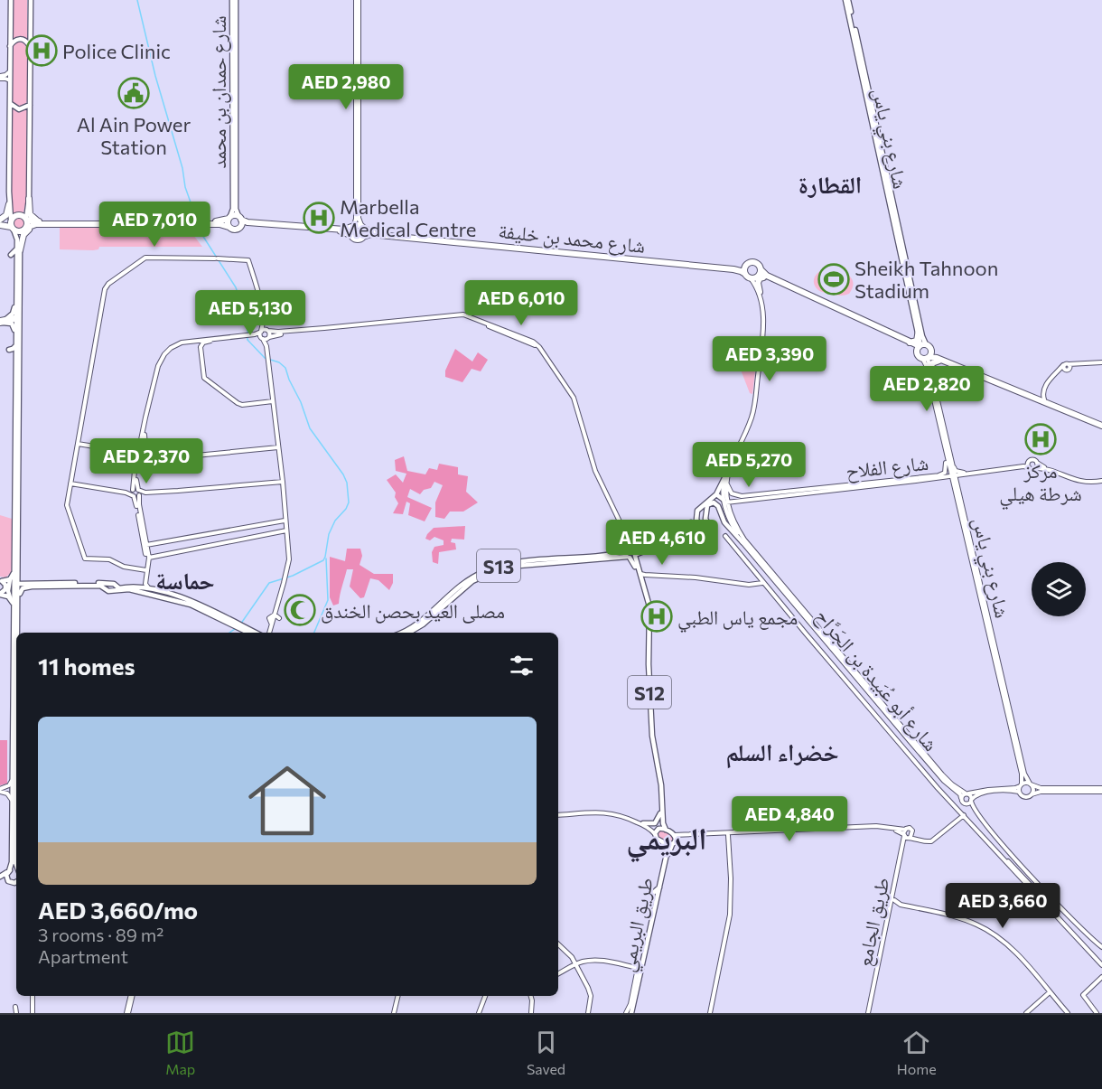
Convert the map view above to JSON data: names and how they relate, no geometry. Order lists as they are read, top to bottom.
{
  "streets": {
    "highway": ["شارع محمد بن خليفة"],
    "main road": [
      "شارع حمدان بن محمد",
      "شارع بني ياس",
      "شارع الفلاح",
      "S13",
      "شارع أبو عُبَيدة بن الجَرَّاح",
      "S12",
      "طريق الجامع",
      "طريق البريمي"
    ]
  },
  "crossings": [
    ["شارع محمد بن خليفة", "شارع أبو عُبَيدة بن الجَرَّاح"],
    ["شارع الفلاح", "شارع أبو عُبَيدة بن الجَرَّاح"],
    ["S13", "S12"]
  ],
  "districts": [
    "القطارة",
    "حماسة",
    "خضراء السلم",
    "البريمي"
  ],
  "places": {
    "hospital": [
      "Police Clinic",
      "Marbella Medical Centre",
      "مركز شرطة هيلي",
      "مجمع ياس الطبي"
    ],
    "public building": ["Al Ain Power Station"],
    "sports": ["Sheikh Tahnoon Stadium"],
    "mosque": ["مصلى العيد بحصن الخندق"]
  },
  "page": {
    "price": [
      "AED 2,980",
      "AED 7,010",
      "AED 6,010",
      "AED 5,130",
      "AED 3,390",
      "AED 2,820",
      "AED 2,370",
      "AED 5,270",
      "AED 4,610",
      "AED 4,840",
      "AED 3,660"
    ],
    "heading": "11 homes",
    "list": [
      {
        "name": "AED 3,660/mo",
        "note": "3 rooms · 89 m² · Apartment"
      }
    ],
    "tabs": ["Map", "Saved", "Home"]
  }
}
